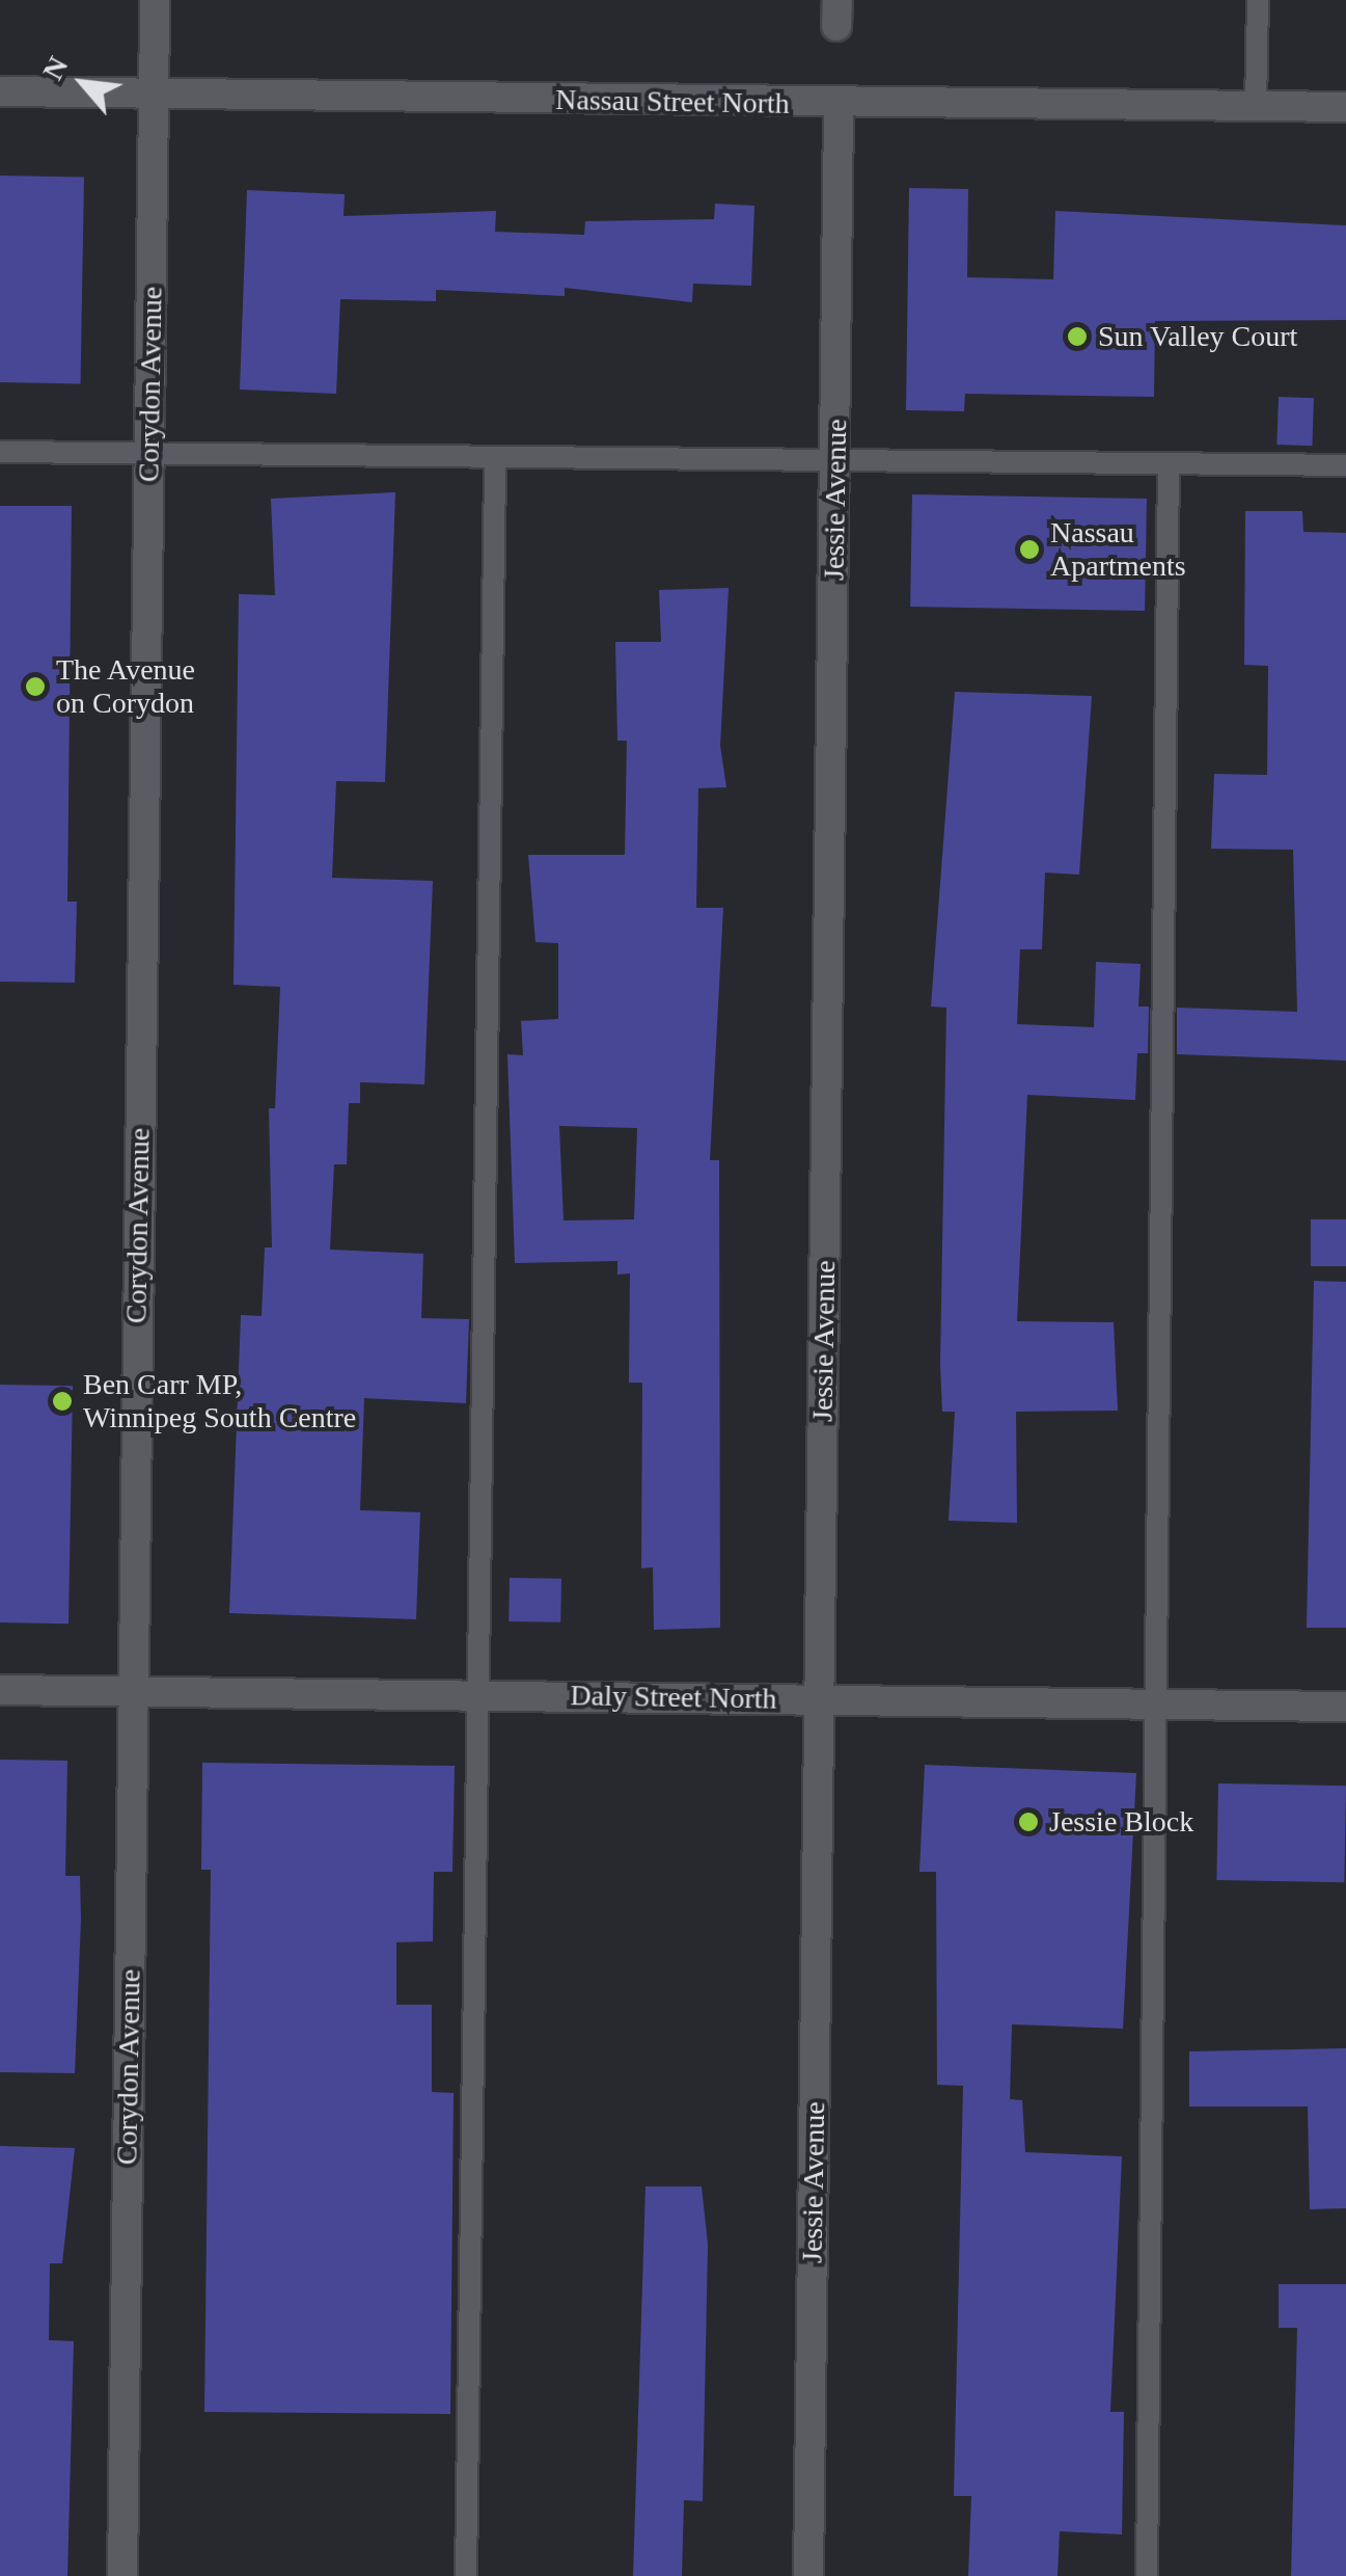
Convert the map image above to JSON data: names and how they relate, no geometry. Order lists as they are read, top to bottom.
{
  "streets": {
    "street": [
      "Nassau Street North",
      "Corydon Avenue",
      "Jessie Avenue",
      "Daly Street North"
    ]
  },
  "crossings": [
    ["Nassau Street North", "Corydon Avenue"],
    ["Nassau Street North", "Jessie Avenue"],
    ["Corydon Avenue", "Daly Street North"],
    ["Jessie Avenue", "Daly Street North"]
  ],
  "places": [
    "Sun Valley Court",
    "Nassau Apartments",
    "The Avenue on Corydon",
    "Ben Carr MP, Winnipeg South Centre",
    "Jessie Block"
  ],
  "north": "top left"
}
